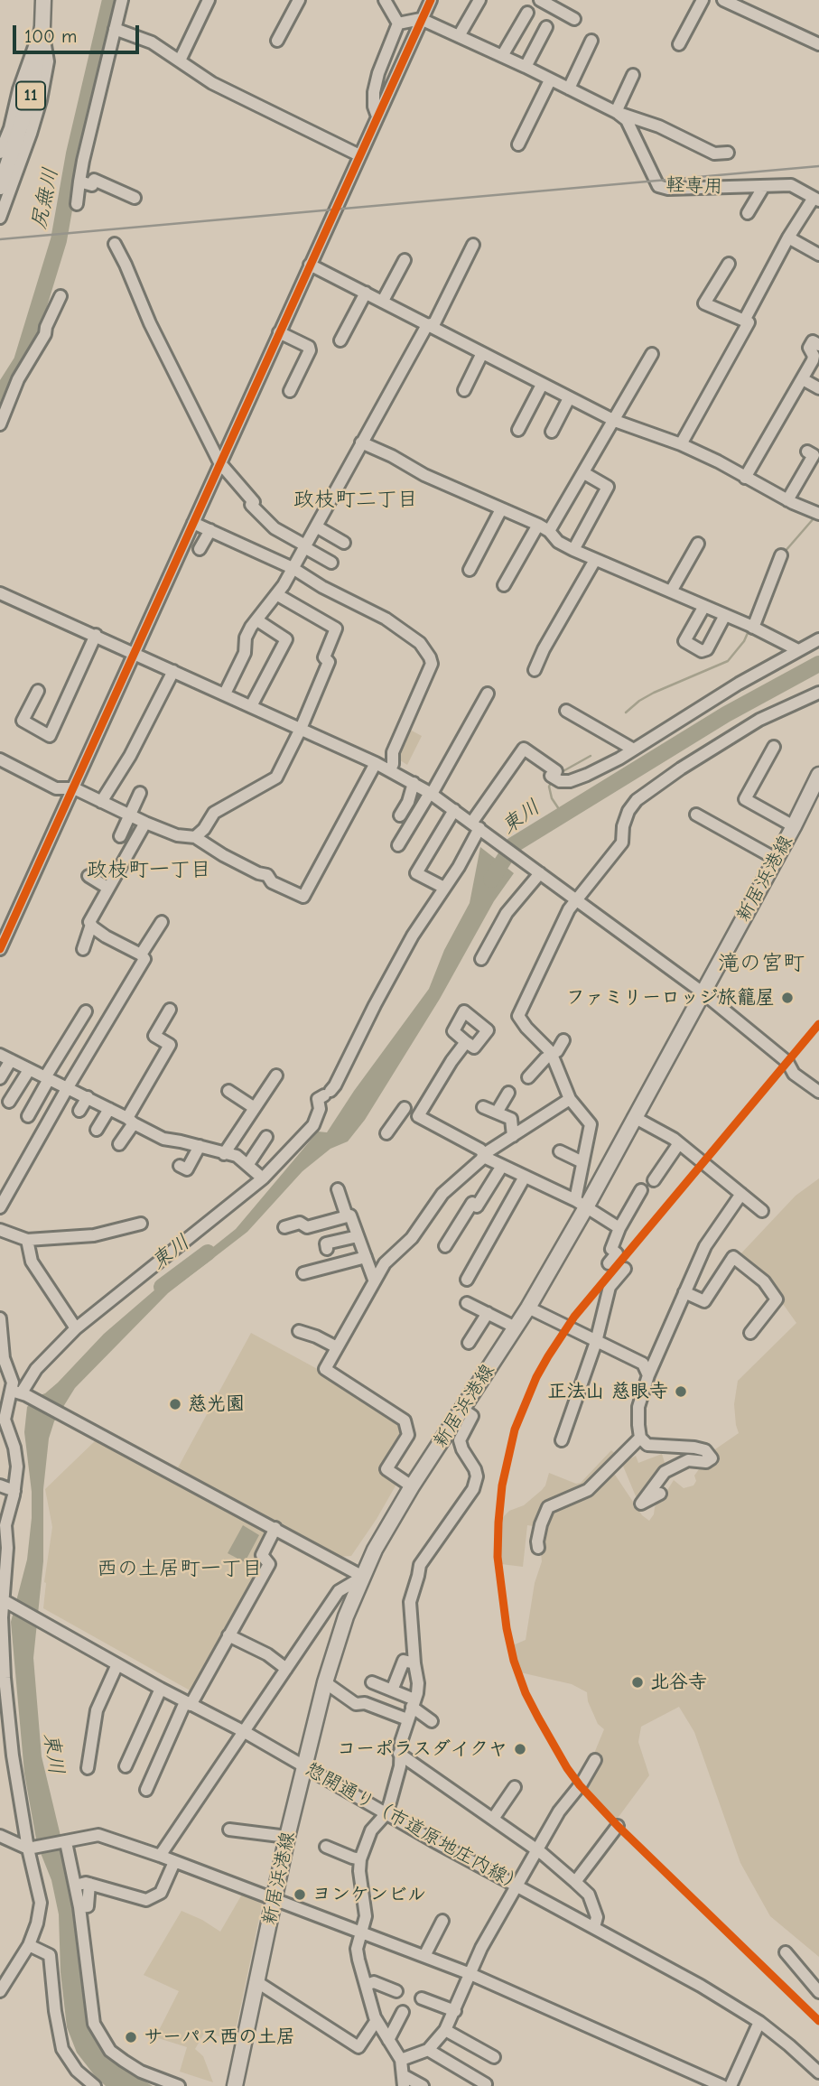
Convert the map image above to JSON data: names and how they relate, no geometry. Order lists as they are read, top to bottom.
{
  "streets": {
    "main road": ["11", "新居浜港線"],
    "street": ["軽専用", "惣開通り（市道原地庄内線）"]
  },
  "crossings": [
    ["新居浜港線", "惣開通り（市道原地庄内線）"]
  ],
  "districts": [
    "政枝町二丁目",
    "政枝町一丁目",
    "滝の宮町",
    "西の土居町一丁目"
  ],
  "water": ["尻無川", "東川"],
  "places": [
    "ファミリーロッジ旅籠屋",
    "正法山 慈眼寺",
    "慈光園",
    "北谷寺",
    "コーポラスダイクヤ",
    "ヨンケンビル",
    "サーパス西の土居"
  ],
  "scale_bar": "100 m"
}
